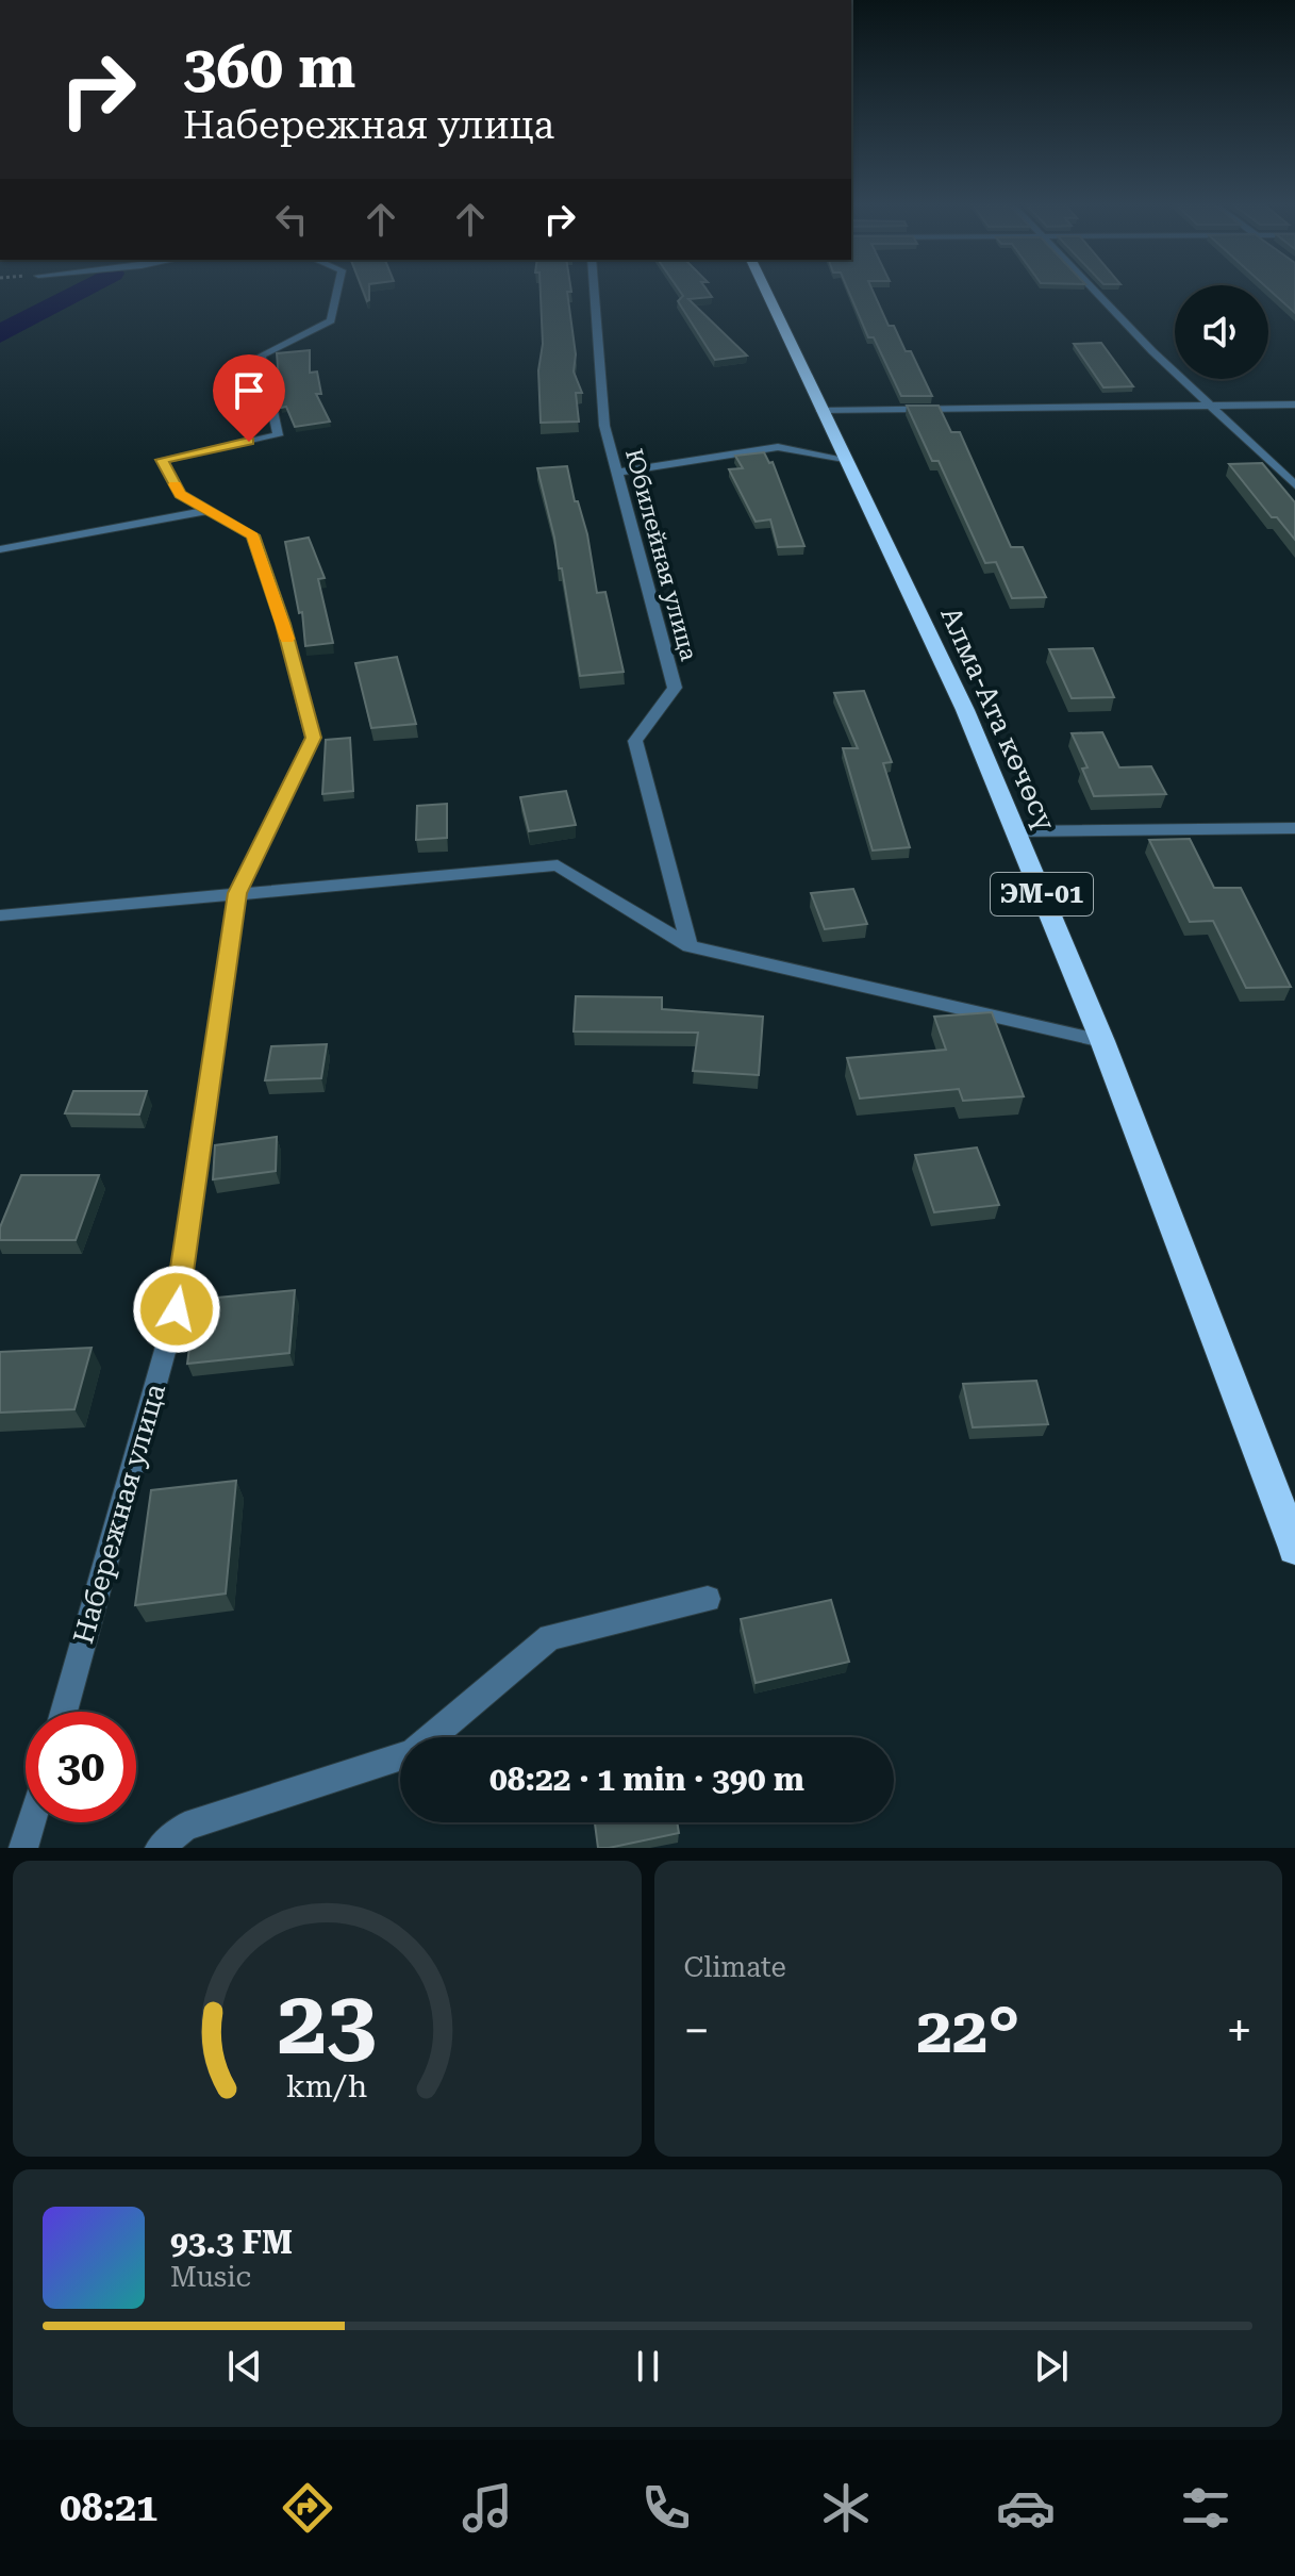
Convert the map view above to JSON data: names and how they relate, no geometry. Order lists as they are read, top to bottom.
{
  "streets": {
    "highway": ["Алма-Ата көчөсү", "ЭМ-01"],
    "street": ["Юбилейная улица", "Набережная улица"]
  },
  "page": {
    "turn": ["360 m", "Набережная улица"],
    "limit": "30",
    "trip": "08:22 · 1 min · 390 m",
    "tile": "Climate",
    "heat": ["−", "22°", "+"],
    "song": ["93.3 FM", "Music"],
    "tabs": "08:21",
    "gauge": ["23", "km/h"]
  }
}
